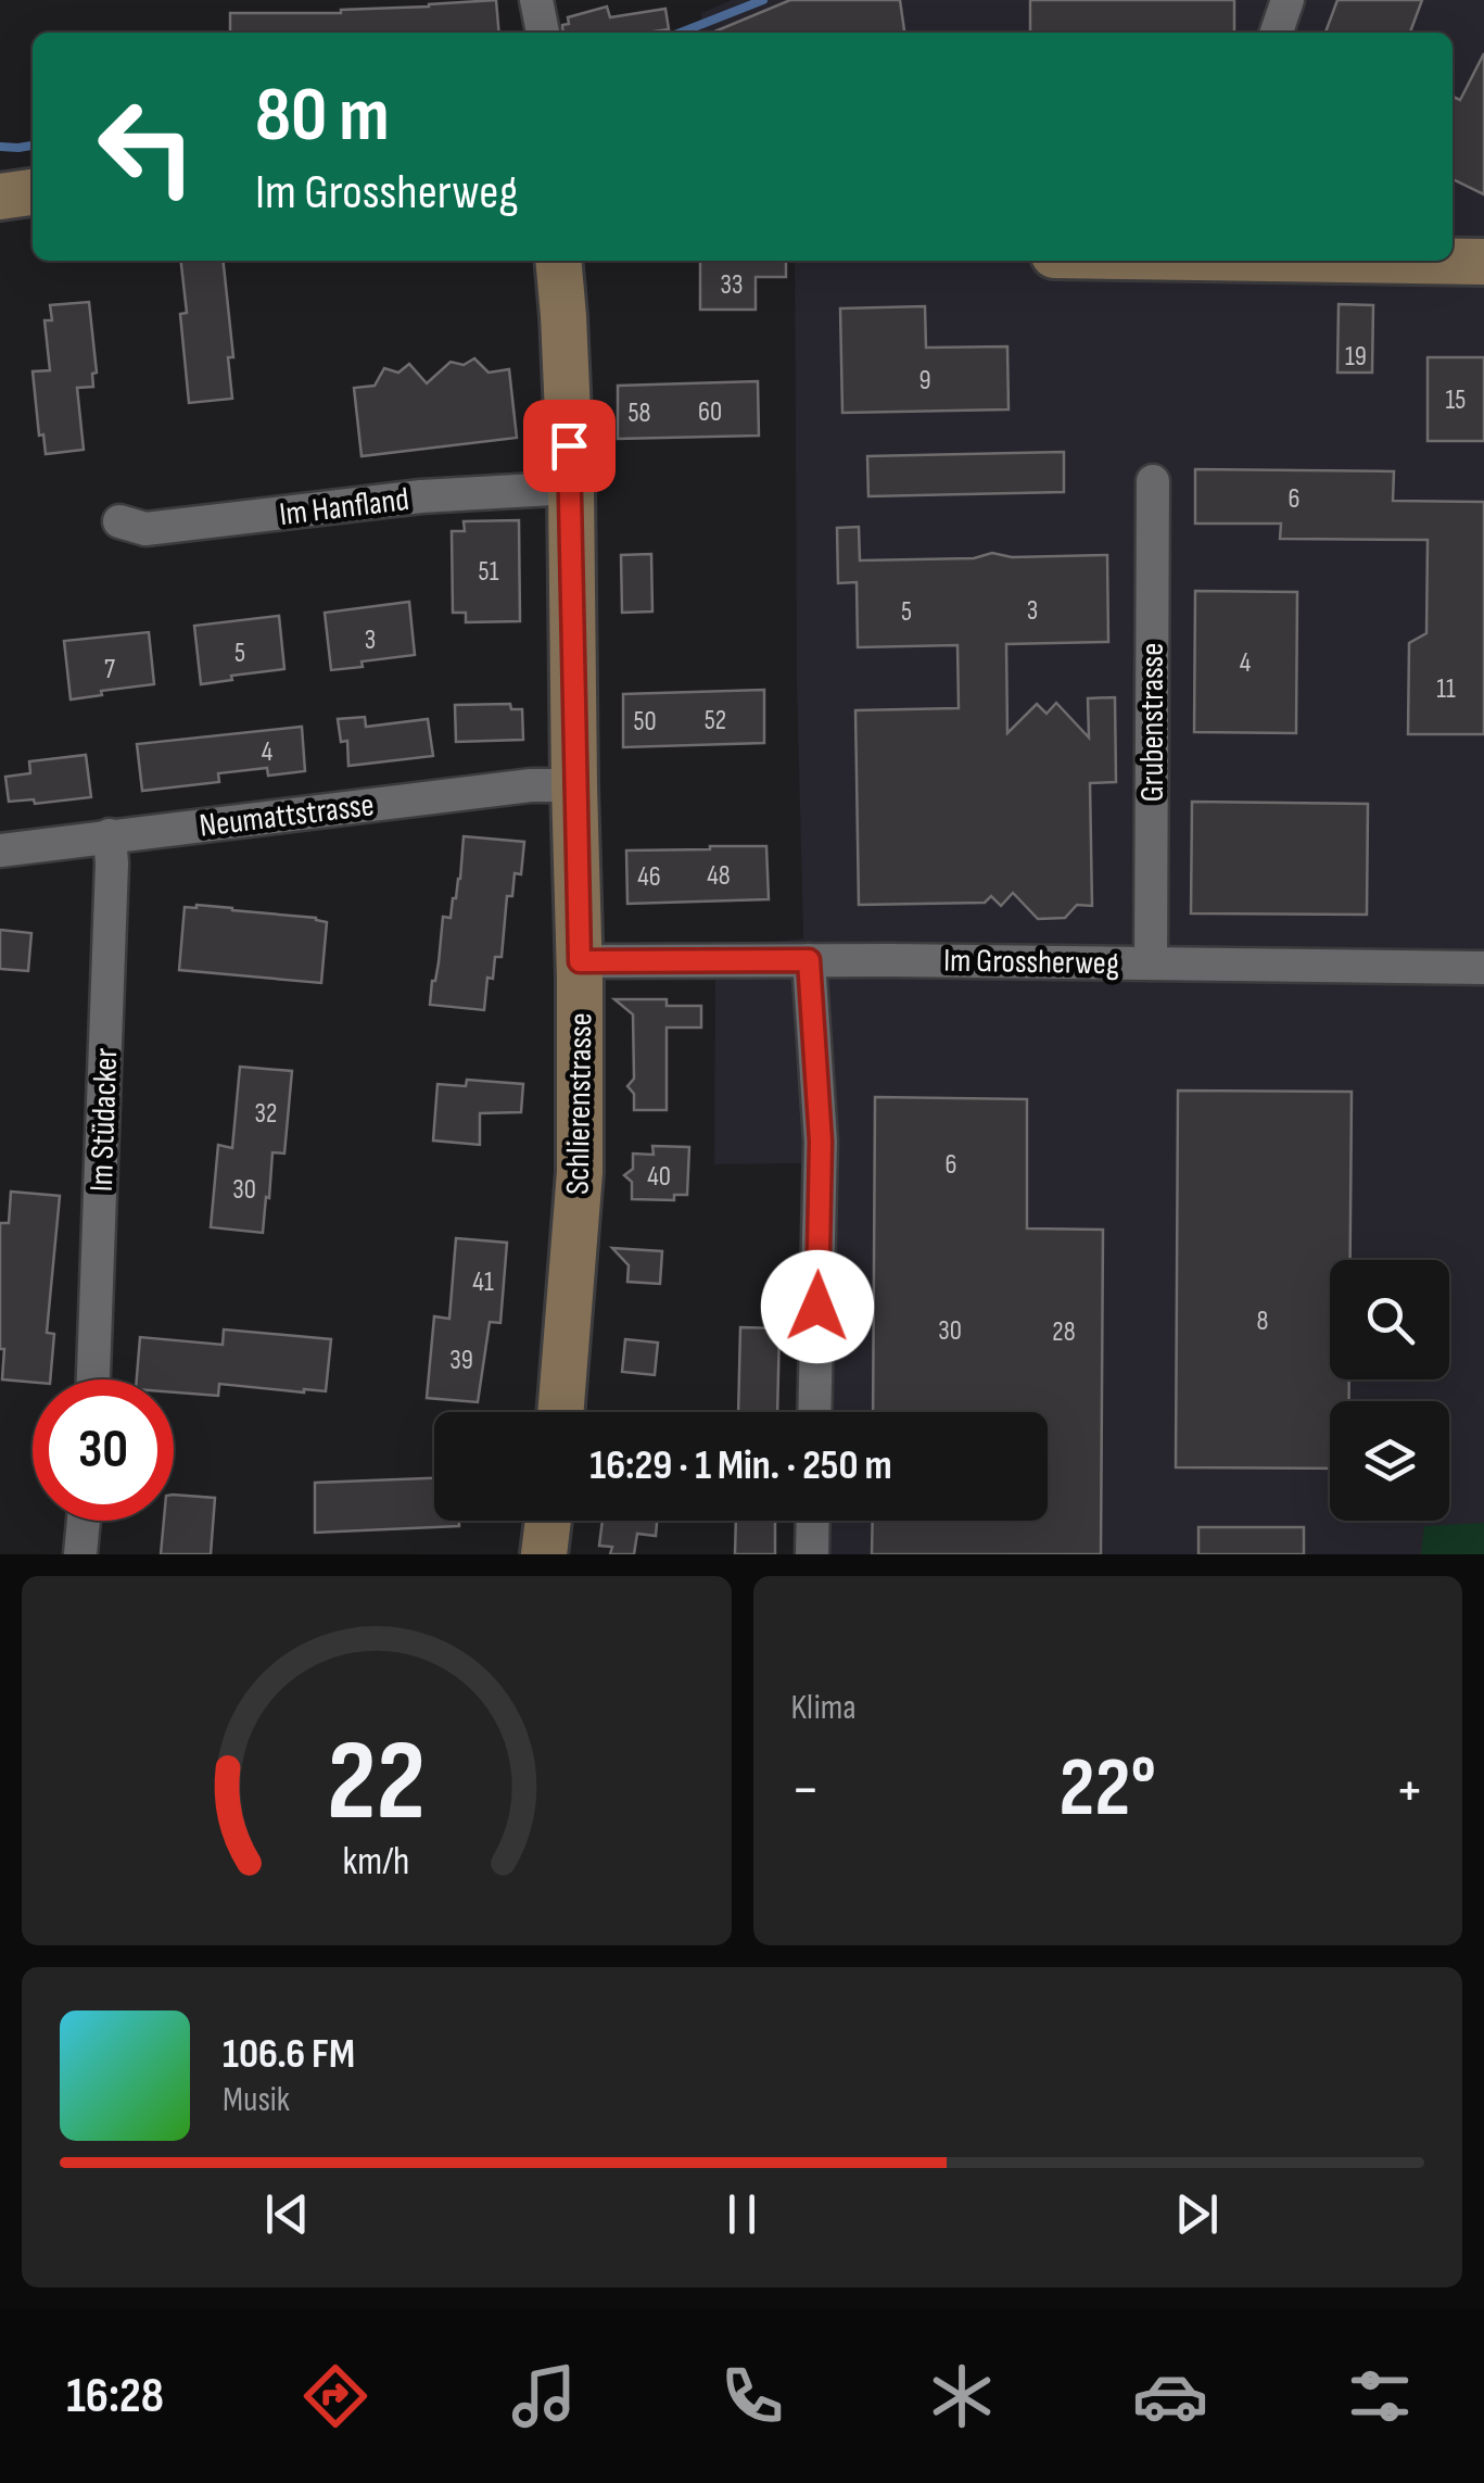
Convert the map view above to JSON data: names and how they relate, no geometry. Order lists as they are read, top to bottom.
{
  "streets": {
    "street": [
      "Im Hanfland",
      "Grubenstrasse",
      "Neumattstrasse",
      "Im Grossherweg",
      "Schlierenstrasse",
      "Im Stüdacker"
    ]
  },
  "crossings": [
    ["Im Hanfland", "Schlierenstrasse"],
    ["Grubenstrasse", "Im Grossherweg"],
    ["Neumattstrasse", "Schlierenstrasse"],
    ["Neumattstrasse", "Im Stüdacker"],
    ["Im Grossherweg", "Schlierenstrasse"]
  ],
  "house_numbers": [
    "33",
    "19",
    "9",
    "15",
    "60",
    "58",
    "6",
    "51",
    "3",
    "5",
    "3",
    "5",
    "4",
    "7",
    "11",
    "52",
    "50",
    "4",
    "48",
    "46",
    "32",
    "6",
    "40",
    "30",
    "41",
    "8",
    "30",
    "28",
    "39"
  ],
  "page": {
    "turn": ["80 m", "Im Grossherweg"],
    "limit": "30",
    "trip": "16:29 · 1 Min. · 250 m",
    "tile": "Klima",
    "heat": ["−", "22°", "+"],
    "song": ["106.6 FM", "Musik"],
    "tabs": "16:28",
    "gauge": ["22", "km/h"]
  }
}
